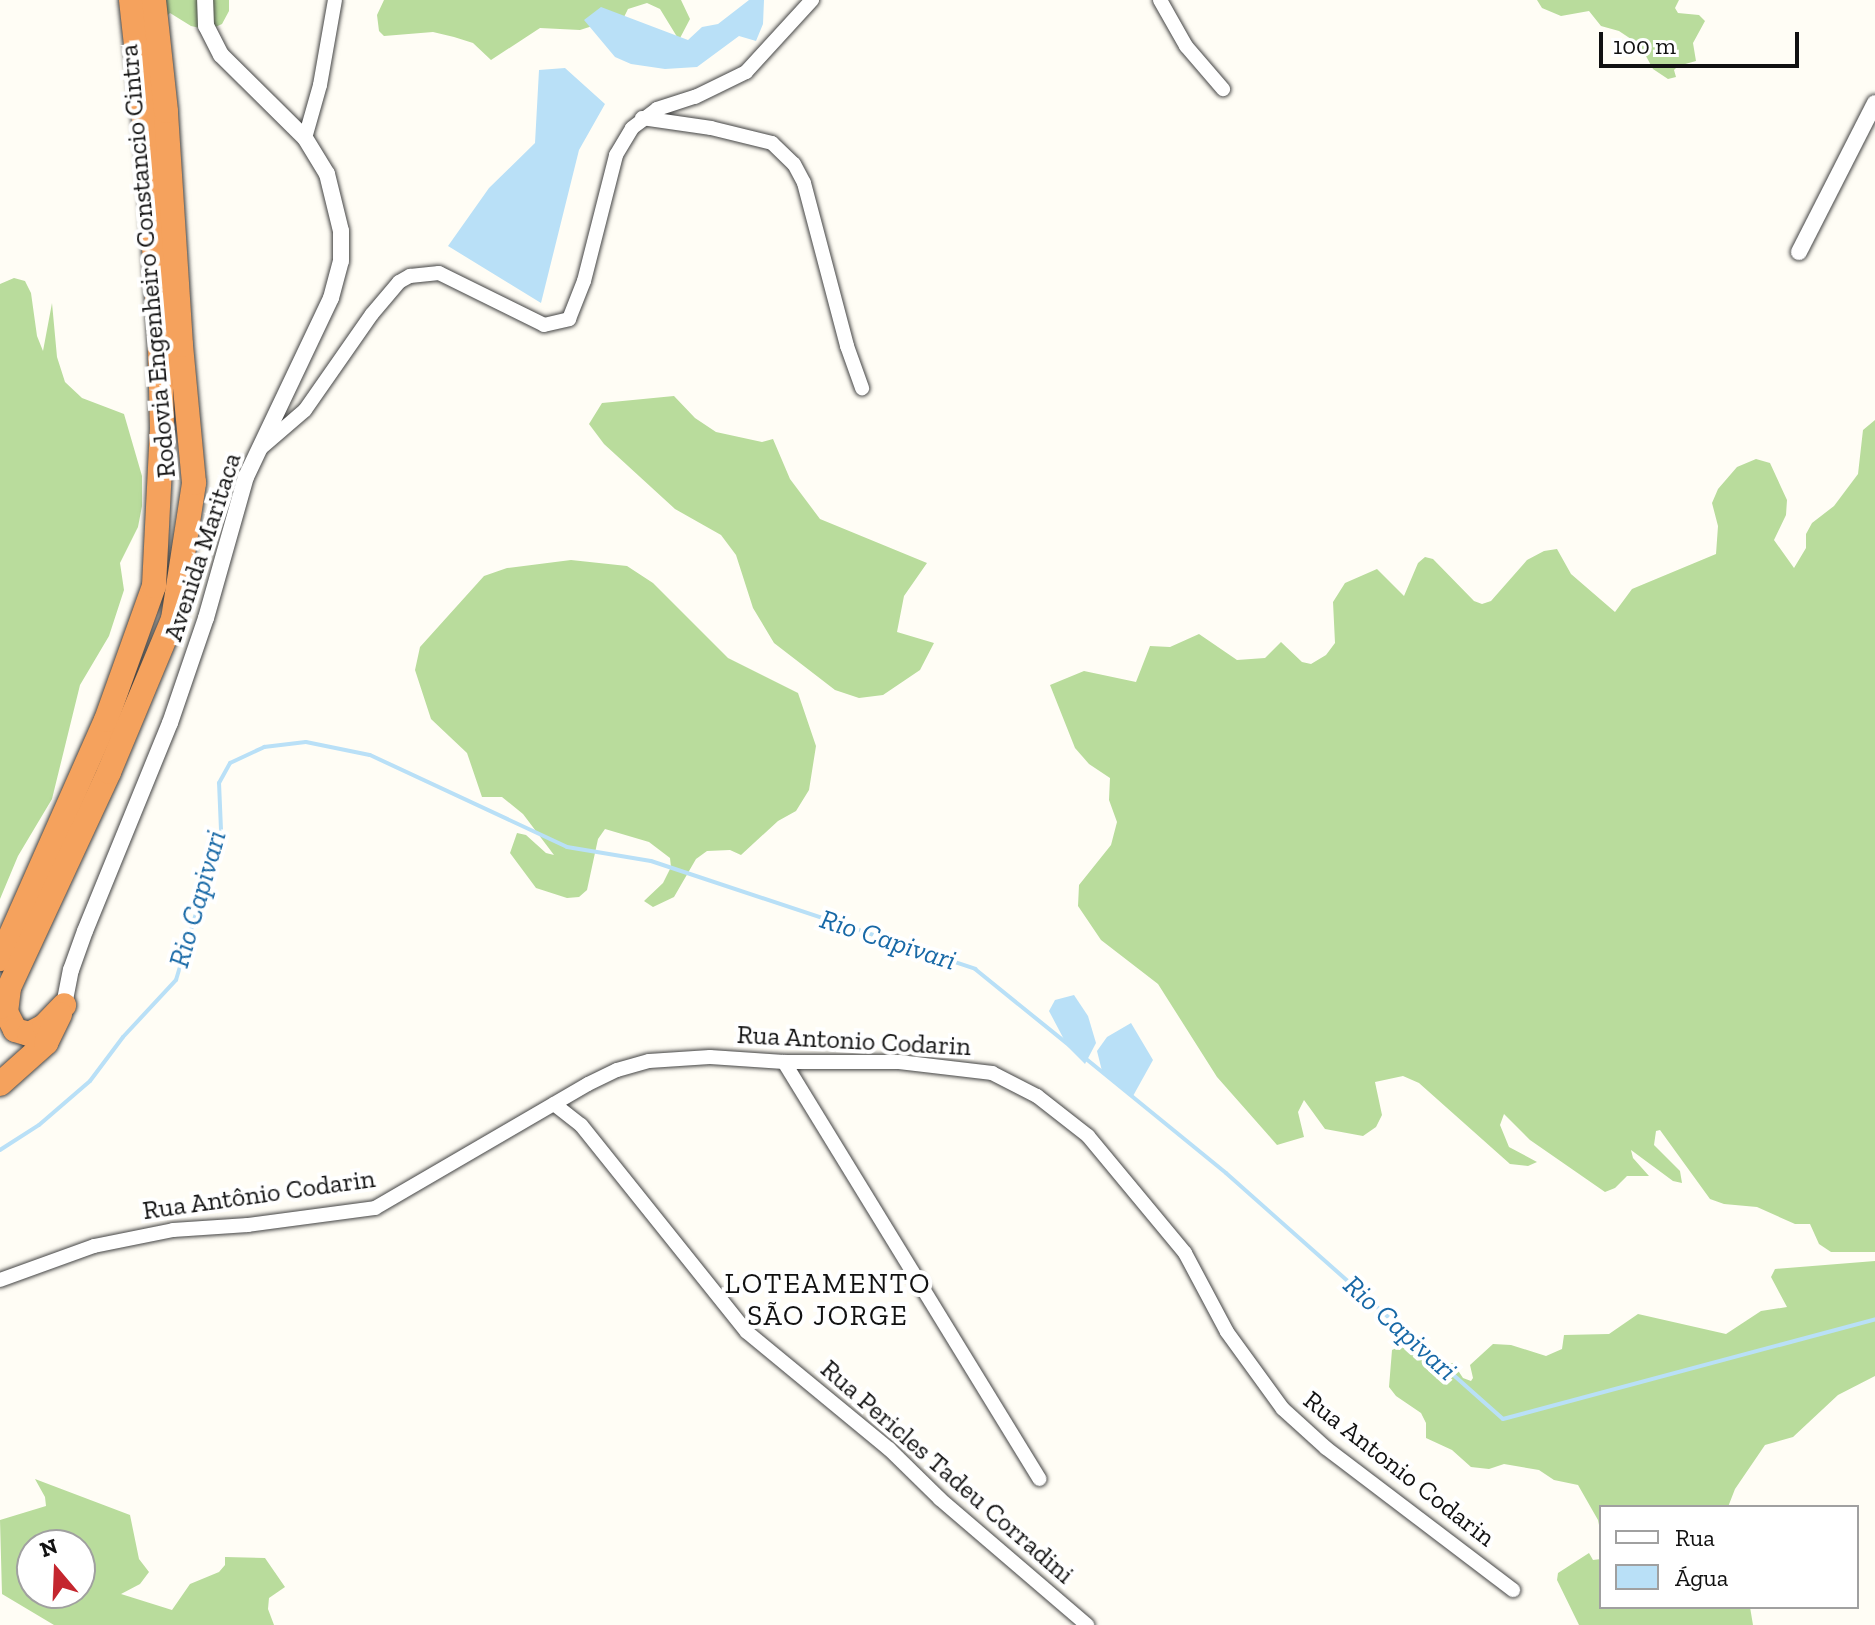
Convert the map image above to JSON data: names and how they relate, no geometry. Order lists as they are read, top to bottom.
{
  "streets": {
    "highway": ["Rodovia Engenheiro Constancio Cintra"],
    "street": [
      "Avenida Maritaca",
      "Rua Antonio Codarin",
      "Rua Antônio Codarin",
      "Rua Pericles Tadeu Corradini"
    ]
  },
  "crossings": [
    ["Rua Antonio Codarin", "Rua Antônio Codarin"],
    ["Rua Antonio Codarin", "Rua Pericles Tadeu Corradini"],
    ["Rua Antônio Codarin", "Rua Pericles Tadeu Corradini"]
  ],
  "districts": ["LOTEAMENTO SÃO JORGE"],
  "water": ["Rio Capivari"],
  "legend": ["Rua", "Água"],
  "scale_bar": "100 m",
  "north": "top"
}
